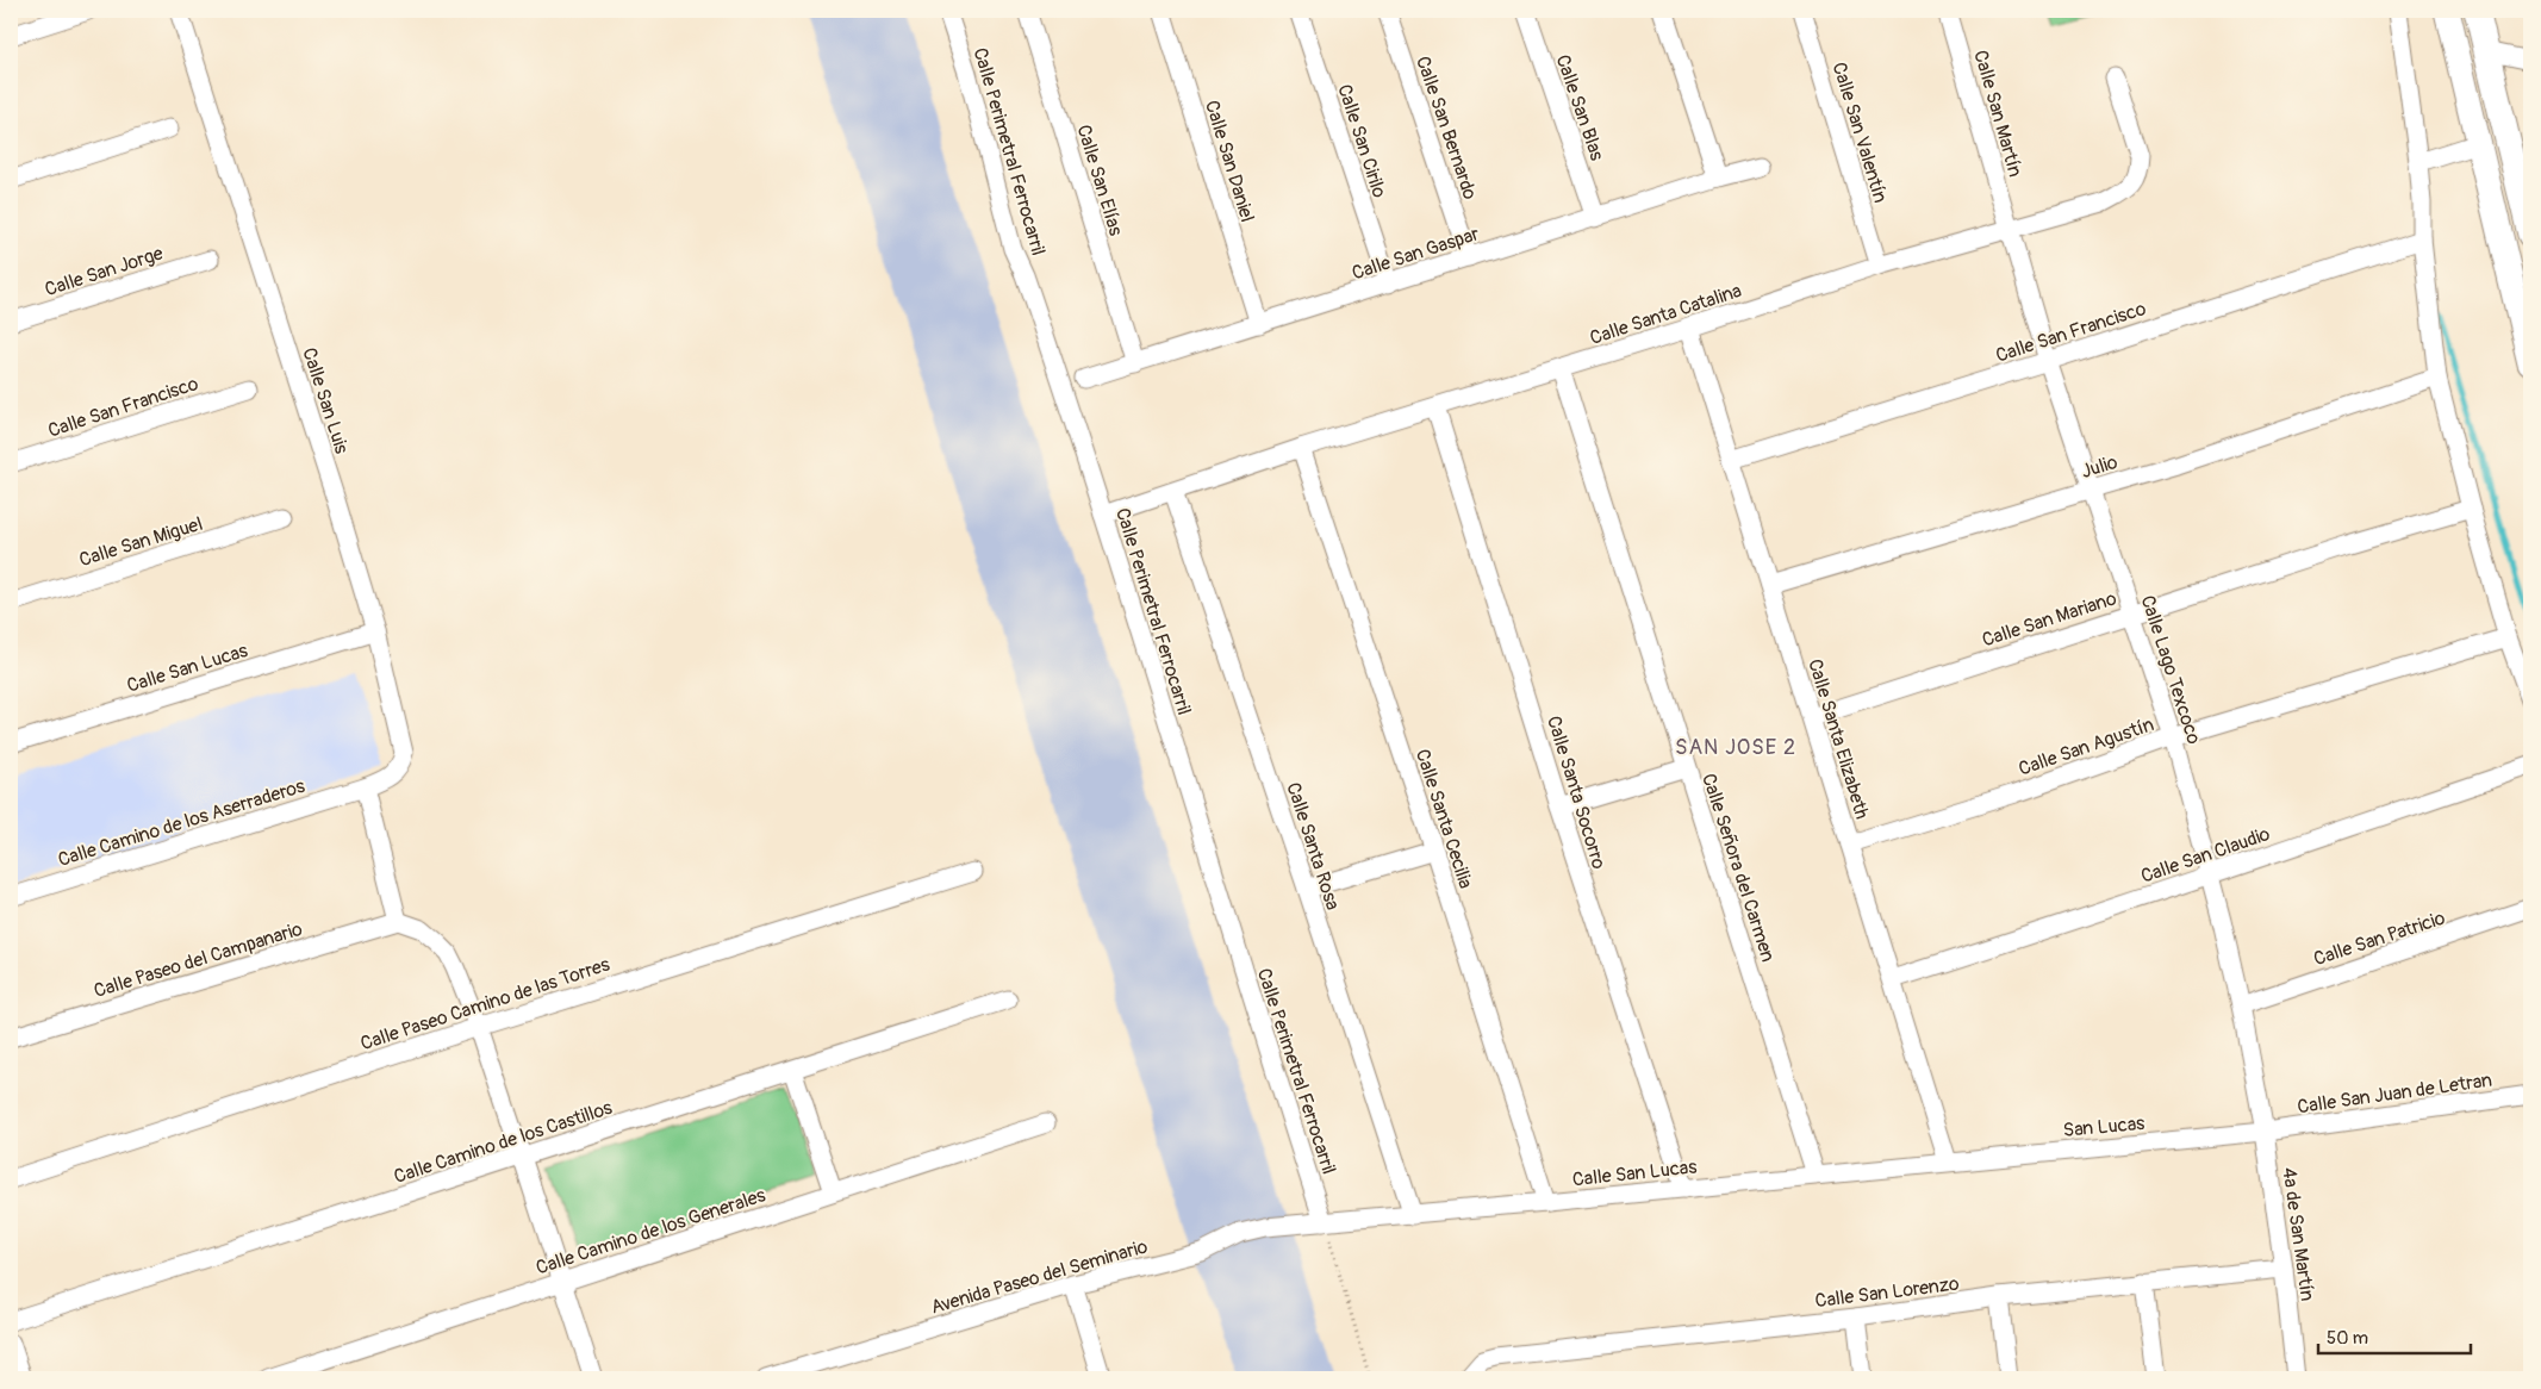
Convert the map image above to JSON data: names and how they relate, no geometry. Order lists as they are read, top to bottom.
{
  "streets": {
    "street": [
      "Calle San Blas",
      "Calle San Martín",
      "Calle San Bernardo",
      "Calle San Valentín",
      "Calle San Cirilo",
      "Calle Perimetral Ferrocarril",
      "Calle San Daniel",
      "Calle San Elías",
      "Calle San Gaspar",
      "Calle San Jorge",
      "Calle Santa Catalina",
      "Calle San Francisco",
      "Calle San Luis",
      "Julio",
      "Calle San Miguel",
      "Calle San Mariano",
      "Calle San Lucas",
      "Calle Lago Texcoco",
      "Calle Santa Elizabeth",
      "Calle San Agustín",
      "Calle Santa Socorro",
      "Calle Santa Cecilia",
      "Calle Camino de los Aserraderos",
      "Calle Santa Rosa",
      "Calle San Claudio",
      "Calle Señora del Carmen",
      "Calle San Patricio",
      "Calle Paseo del Campanario",
      "Calle Paseo Camino de las Torres",
      "Calle San Juan de Letran",
      "San Lucas",
      "Calle Camino de los Castillos",
      "Calle Camino de los Generales",
      "4a de San Martín",
      "Avenida Paseo del Seminario",
      "Calle San Lorenzo"
    ]
  },
  "crossings": [
    ["Calle San Blas", "Calle San Gaspar"],
    ["Calle San Martín", "Calle Santa Catalina"],
    ["Calle San Martín", "Calle Lago Texcoco"],
    ["Calle San Bernardo", "Calle San Gaspar"],
    ["Calle San Valentín", "Calle Santa Catalina"],
    ["Calle San Cirilo", "Calle San Gaspar"],
    ["Calle Perimetral Ferrocarril", "Calle Santa Catalina"],
    ["Calle Perimetral Ferrocarril", "Calle San Lucas"],
    ["Calle Perimetral Ferrocarril", "Avenida Paseo del Seminario"],
    ["Calle San Daniel", "Calle San Gaspar"],
    ["Calle San Elías", "Calle San Gaspar"],
    ["Calle Santa Catalina", "Calle Lago Texcoco"],
    ["Calle Santa Catalina", "Calle Santa Elizabeth"],
    ["Calle Santa Catalina", "Calle Santa Socorro"],
    ["Calle Santa Catalina", "Calle Santa Cecilia"],
    ["Calle Santa Catalina", "Calle Santa Rosa"],
    ["Calle Santa Catalina", "Calle Señora del Carmen"],
    ["Calle San Francisco", "Calle Lago Texcoco"],
    ["Calle San Francisco", "Calle Santa Elizabeth"],
    ["Calle San Luis", "Calle San Lucas"],
    ["Calle San Luis", "Calle Camino de los Aserraderos"],
    ["Julio", "Calle Lago Texcoco"],
    ["Julio", "Calle Santa Elizabeth"],
    ["Calle San Mariano", "Calle Lago Texcoco"],
    ["Calle San Mariano", "Calle Santa Elizabeth"],
    ["Calle San Lucas", "Calle Santa Elizabeth"],
    ["Calle San Lucas", "Calle Santa Socorro"],
    ["Calle San Lucas", "Calle Santa Cecilia"],
    ["Calle San Lucas", "Calle Santa Rosa"],
    ["Calle San Lucas", "Calle Señora del Carmen"],
    ["Calle San Lucas", "San Lucas"],
    ["Calle San Lucas", "Avenida Paseo del Seminario"],
    ["Calle Lago Texcoco", "Calle San Agustín"],
    ["Calle Lago Texcoco", "Calle San Claudio"],
    ["Calle Lago Texcoco", "Calle San Patricio"],
    ["Calle Lago Texcoco", "Calle San Juan de Letran"],
    ["Calle Lago Texcoco", "San Lucas"],
    ["Calle Lago Texcoco", "4a de San Martín"],
    ["Calle Santa Elizabeth", "Calle San Agustín"],
    ["Calle Santa Elizabeth", "Calle San Claudio"],
    ["Calle Santa Elizabeth", "San Lucas"],
    ["Calle San Juan de Letran", "San Lucas"],
    ["Calle San Juan de Letran", "4a de San Martín"],
    ["San Lucas", "4a de San Martín"],
    ["4a de San Martín", "Calle San Lorenzo"]
  ],
  "districts": ["SAN JOSE 2"],
  "scale_bar": "50 m"
}
